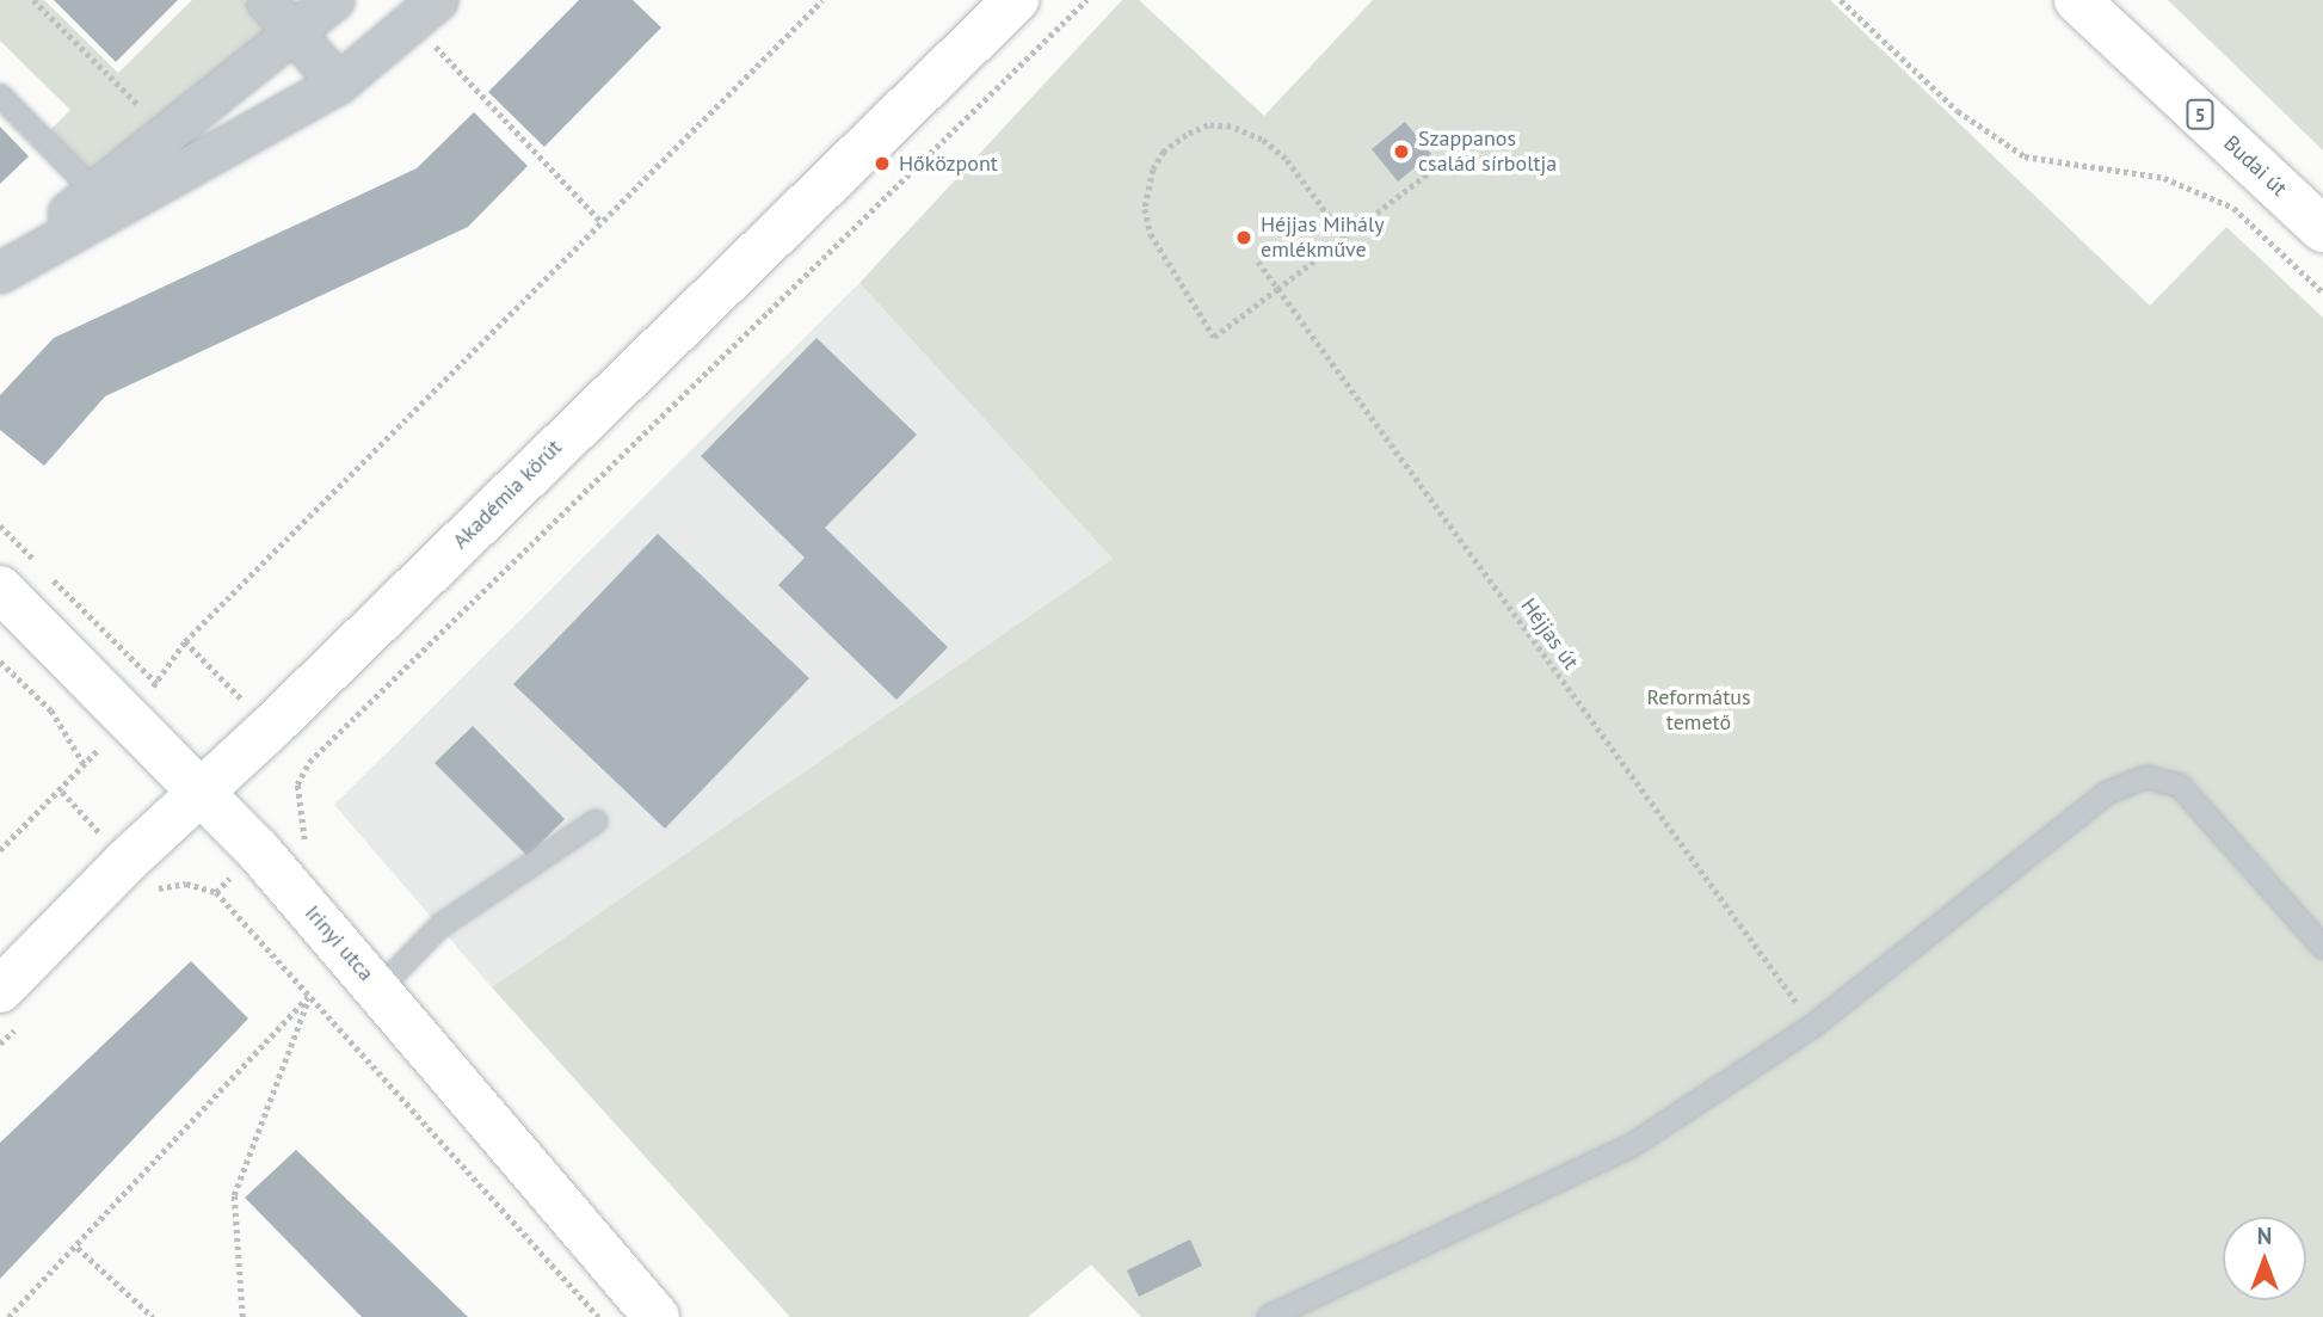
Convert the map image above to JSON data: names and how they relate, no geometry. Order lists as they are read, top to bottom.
{
  "streets": {
    "street": [
      "5",
      "Budai út",
      "Akadémia körút",
      "Irinyi utca"
    ],
    "path": ["Héjjas út"]
  },
  "crossings": [
    ["Akadémia körút", "Irinyi utca"]
  ],
  "parks": ["Református temető"],
  "places": ["Szappanos család sírboltja", "Hőközpont", "Héjjas Mihály emlékműve"],
  "north": "top"
}
